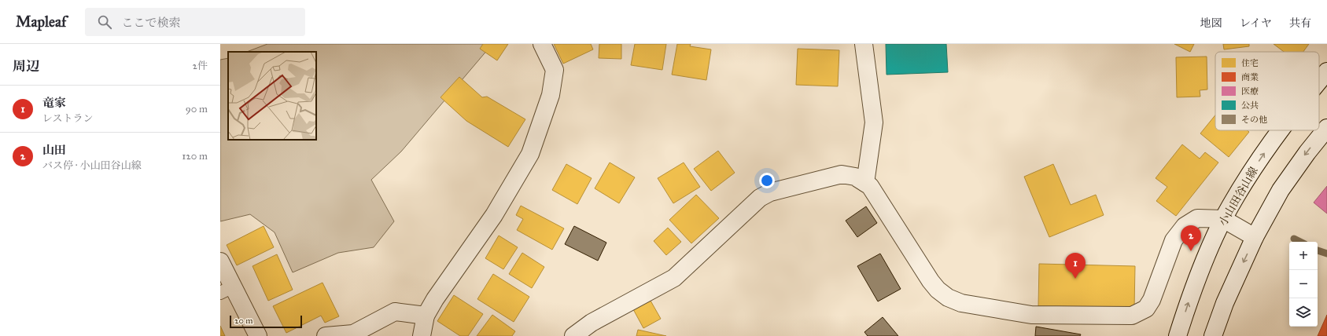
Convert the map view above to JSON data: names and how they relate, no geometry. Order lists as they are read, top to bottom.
{
  "streets": {
    "street": ["小山田谷山線"]
  },
  "legend": [
    "住宅",
    "商業",
    "医療",
    "公共",
    "その他"
  ],
  "scale_bar": "20 m",
  "page": {
    "header": "Mapleaf",
    "search": "ここで検索",
    "nav": ["地図", "レイヤ", "共有"],
    "heading": ["周辺", "2件"],
    "list": [
      {
        "mark": "1",
        "name": "竜家",
        "note": "レストラン",
        "value": "90 m"
      },
      {
        "mark": "2",
        "name": "山田",
        "note": "バス停 · 小山田谷山線",
        "value": "120 m"
      }
    ],
    "pins": ["2", "1"],
    "map_buttons": ["+", "−"],
    "scale": "20 m"
  }
}
